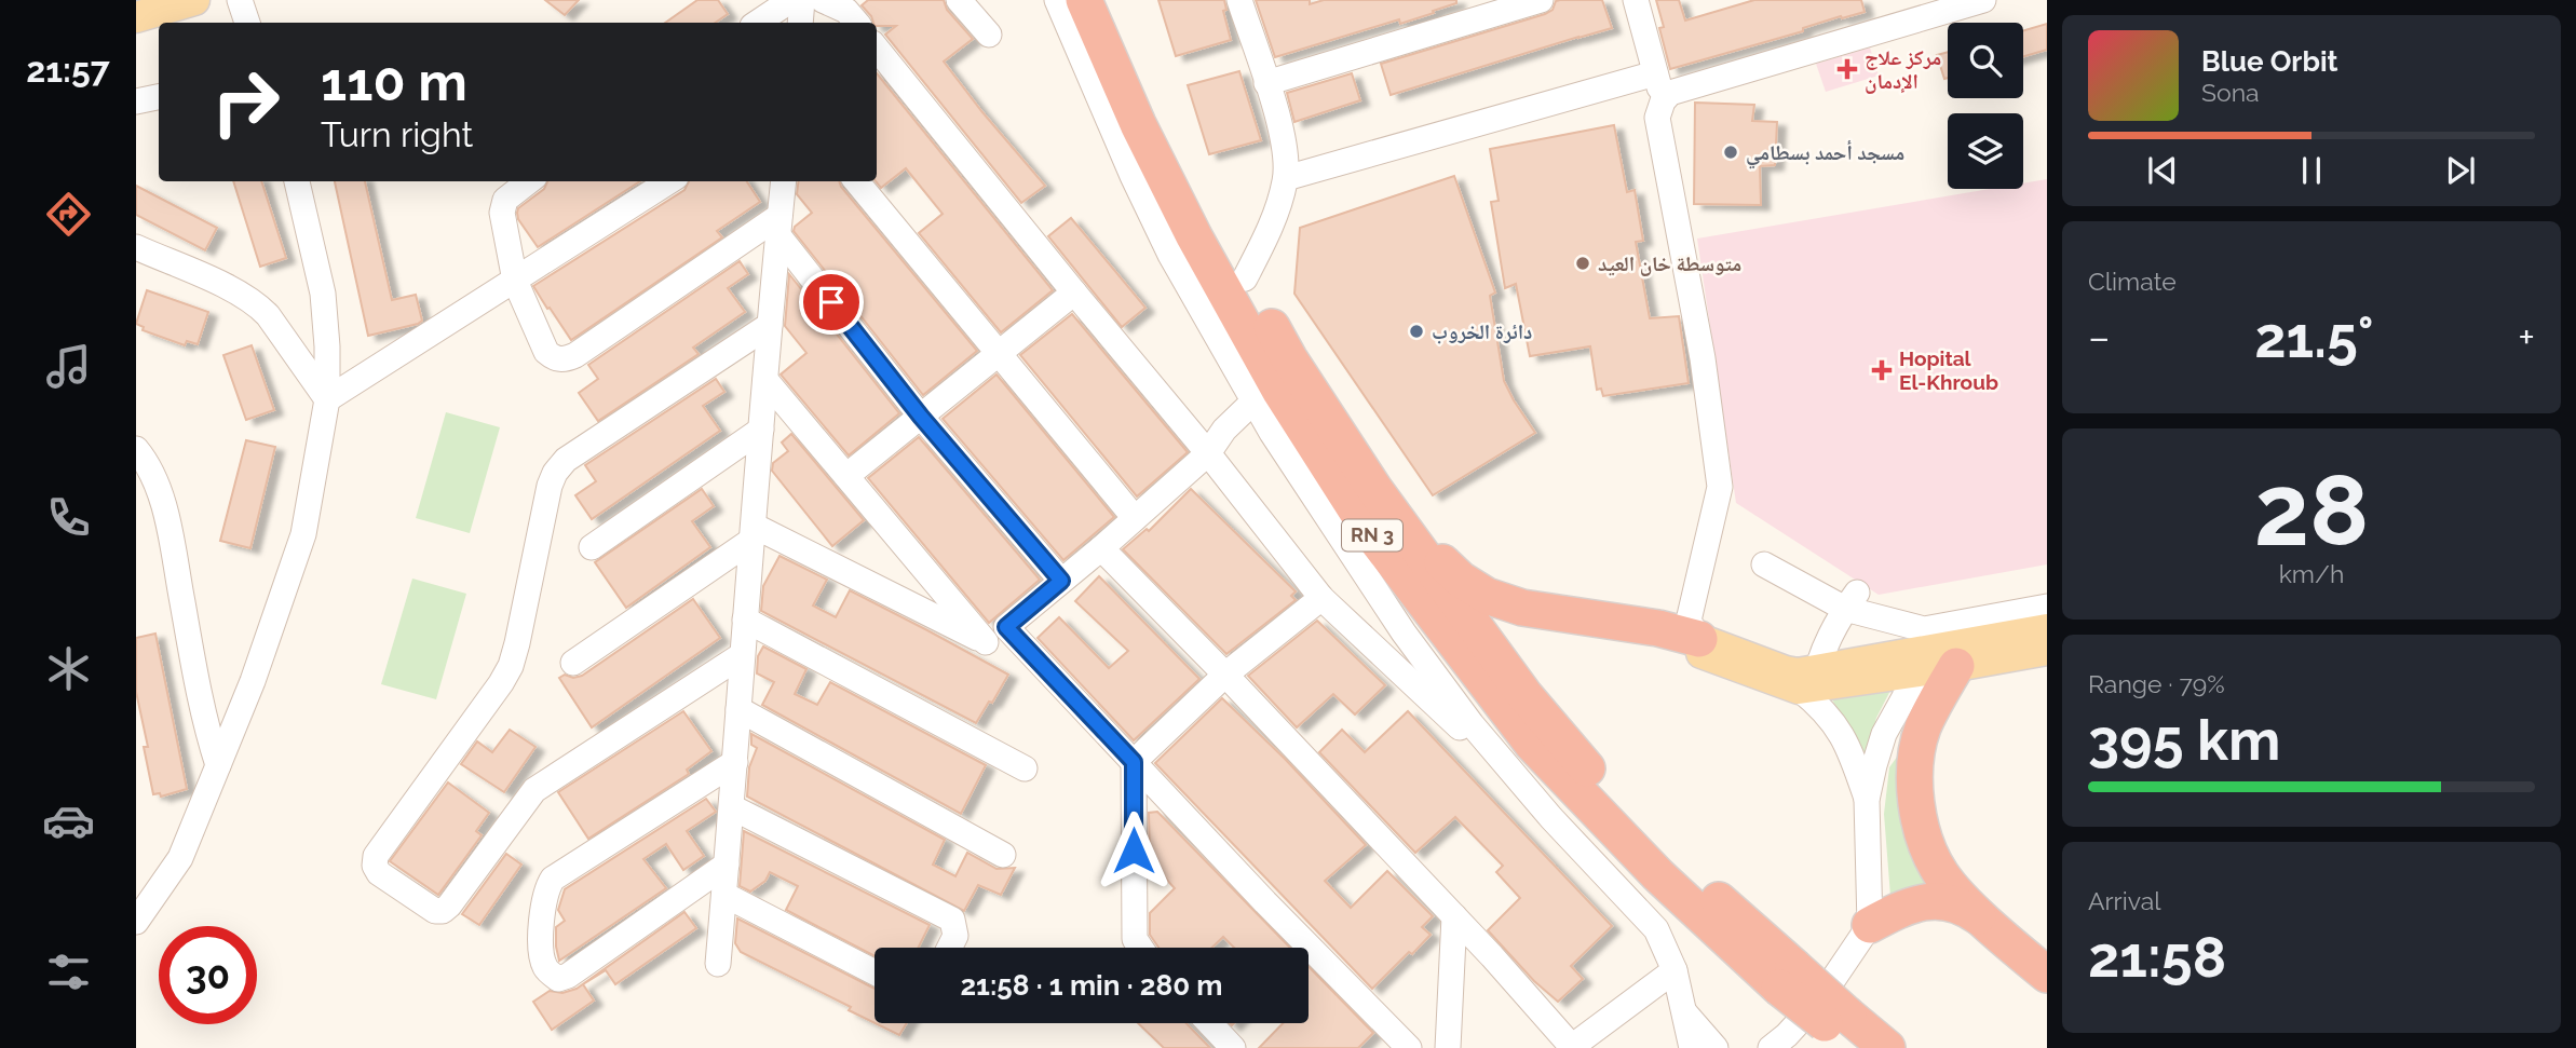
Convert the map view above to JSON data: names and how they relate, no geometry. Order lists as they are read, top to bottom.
{
  "streets": {
    "highway": ["RN 3"]
  },
  "places": {
    "health": ["مركز علاج الإدمان", "Hopital El-Khroub"],
    "other": ["مسجد أحمد بسطامي", "متوسطة خان العيد", "دائرة الخروب"]
  },
  "page": {
    "tabs": "21:57",
    "turn": ["110 m", "Turn right"],
    "song": ["Blue Orbit", "Sona"],
    "tile": [
      "Climate",
      ["28", "km/h"],
      ["Range · 79%", "395 km"],
      ["Arrival", "21:58"]
    ],
    "heat": ["−", "21.5°", "+"],
    "limit": "30",
    "trip": "21:58 · 1 min · 280 m"
  }
}
